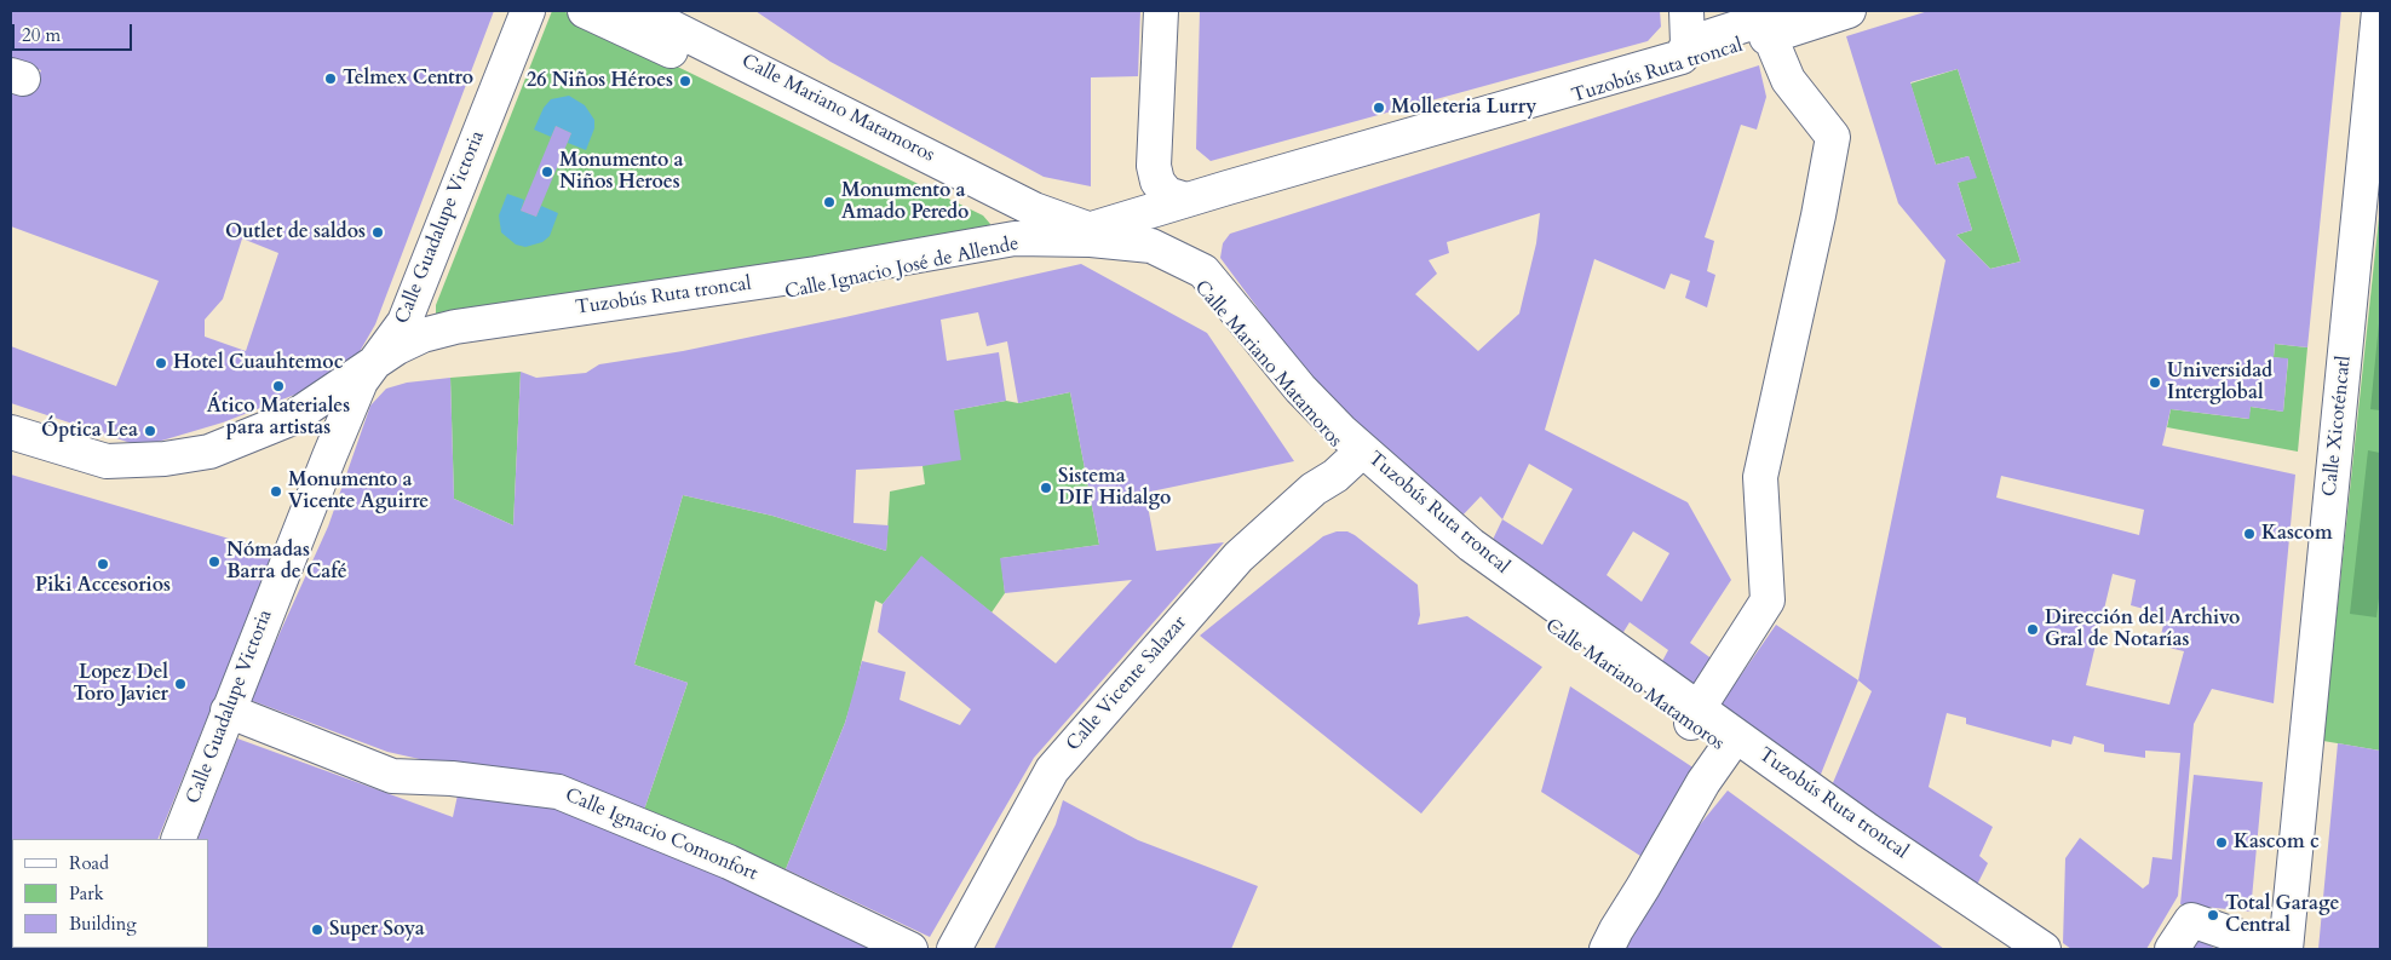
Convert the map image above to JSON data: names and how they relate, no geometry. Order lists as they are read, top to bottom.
{
  "streets": {
    "street": [
      "Tuzobús Ruta troncal",
      "Calle Mariano Matamoros",
      "Calle Guadalupe Victoria",
      "Calle Ignacio José de Allende",
      "Calle Xicoténcatl",
      "Calle Vicente Salazar",
      "Calle Ignacio Comonfort"
    ]
  },
  "crossings": [
    ["Tuzobús Ruta troncal", "Calle Mariano Matamoros"],
    ["Tuzobús Ruta troncal", "Calle Ignacio José de Allende"],
    ["Calle Mariano Matamoros", "Calle Ignacio José de Allende"],
    ["Calle Mariano Matamoros", "Calle Vicente Salazar"],
    ["Calle Guadalupe Victoria", "Calle Ignacio José de Allende"],
    ["Calle Guadalupe Victoria", "Calle Ignacio Comonfort"]
  ],
  "places": [
    "Telmex Centro",
    "26 Niños Héroes",
    "Molleteria Lurry",
    "Monumento a Niños Heroes",
    "Monumento a Amado Peredo",
    "Outlet de saldos",
    "Hotel Cuauhtemoc",
    "Universidad Interglobal",
    "Ático Materiales para artistas",
    "Óptica Lea",
    "Sistema DIF Hidalgo",
    "Monumento a Vicente Aguirre",
    "Kascom",
    "Nómadas Barra de Café",
    "Piki Accesorios",
    "Dirección del Archivo Gral de Notarías",
    "Lopez Del Toro Javier",
    "Kascom c",
    "Total Garage Central",
    "Super Soya"
  ],
  "legend": ["Road", "Park", "Building"],
  "scale_bar": "20 m"
}
